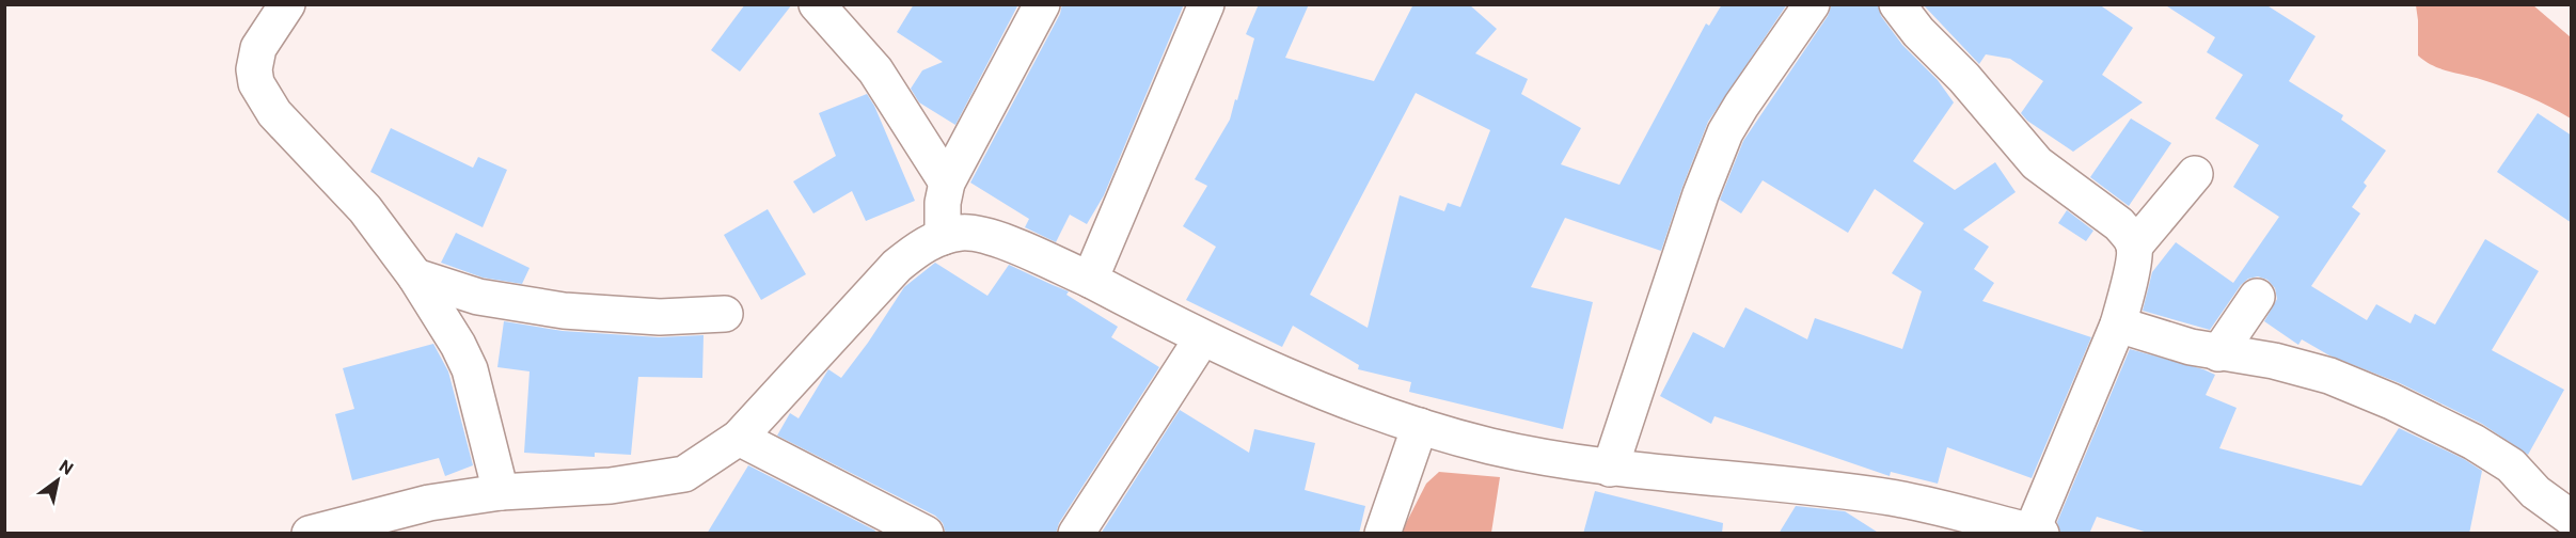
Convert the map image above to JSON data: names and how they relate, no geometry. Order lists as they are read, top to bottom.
{
  "north": "top right"
}
